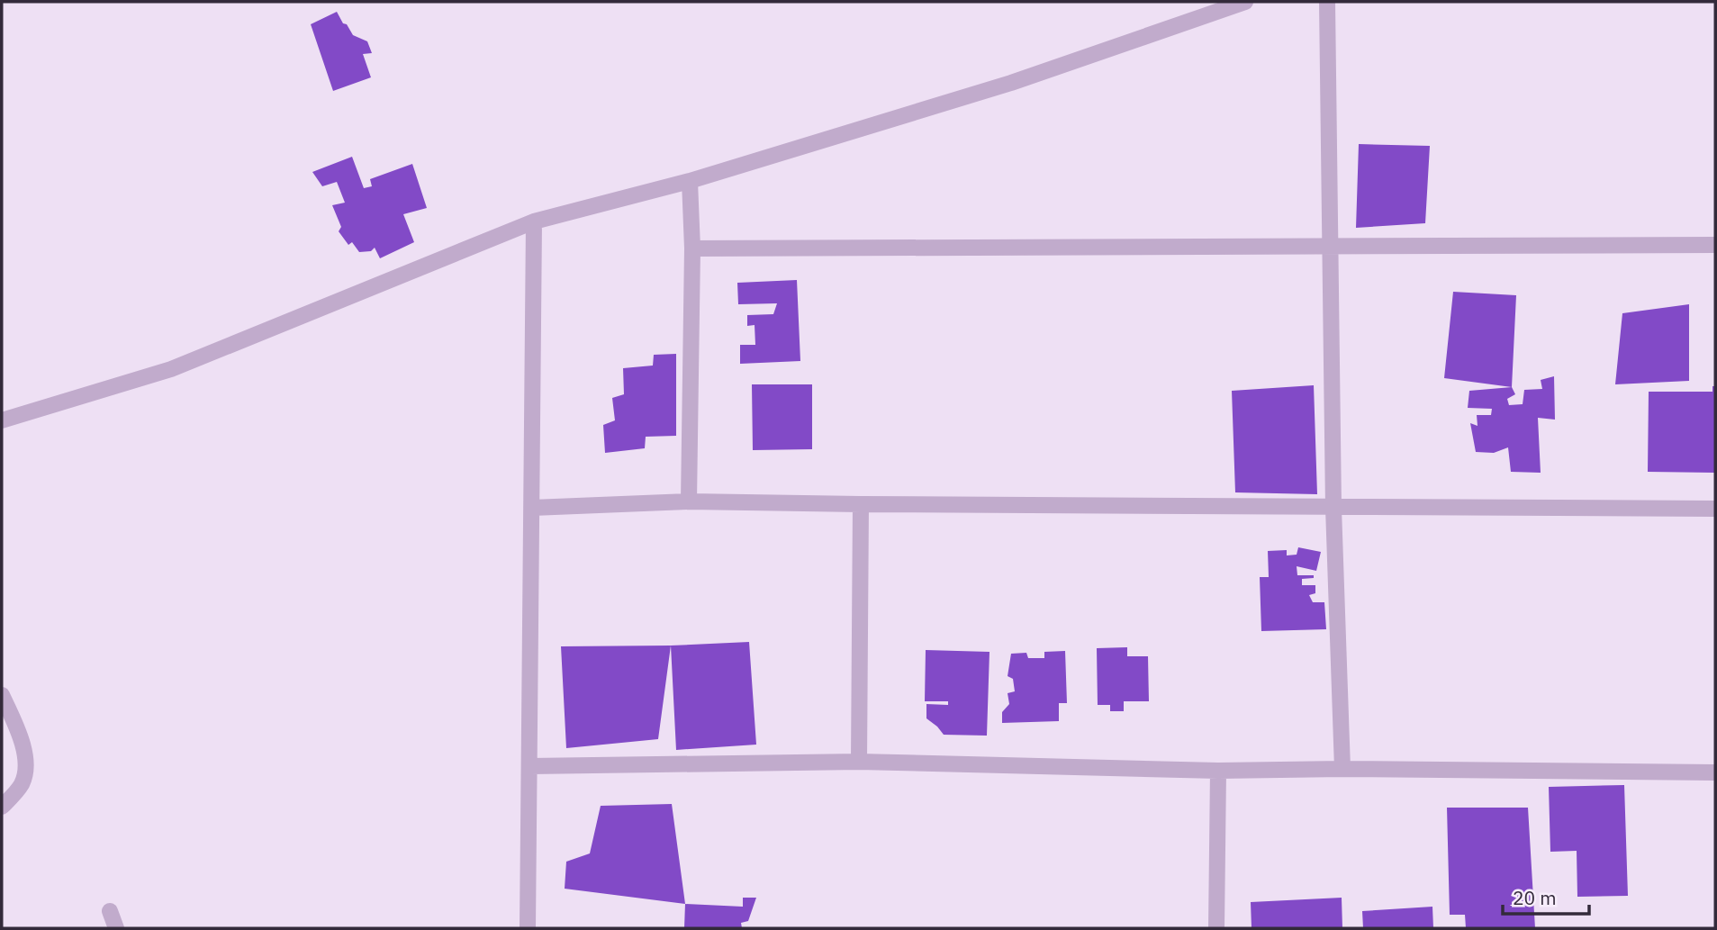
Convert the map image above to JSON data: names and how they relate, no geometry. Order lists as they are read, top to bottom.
{
  "scale_bar": "20 m"
}
